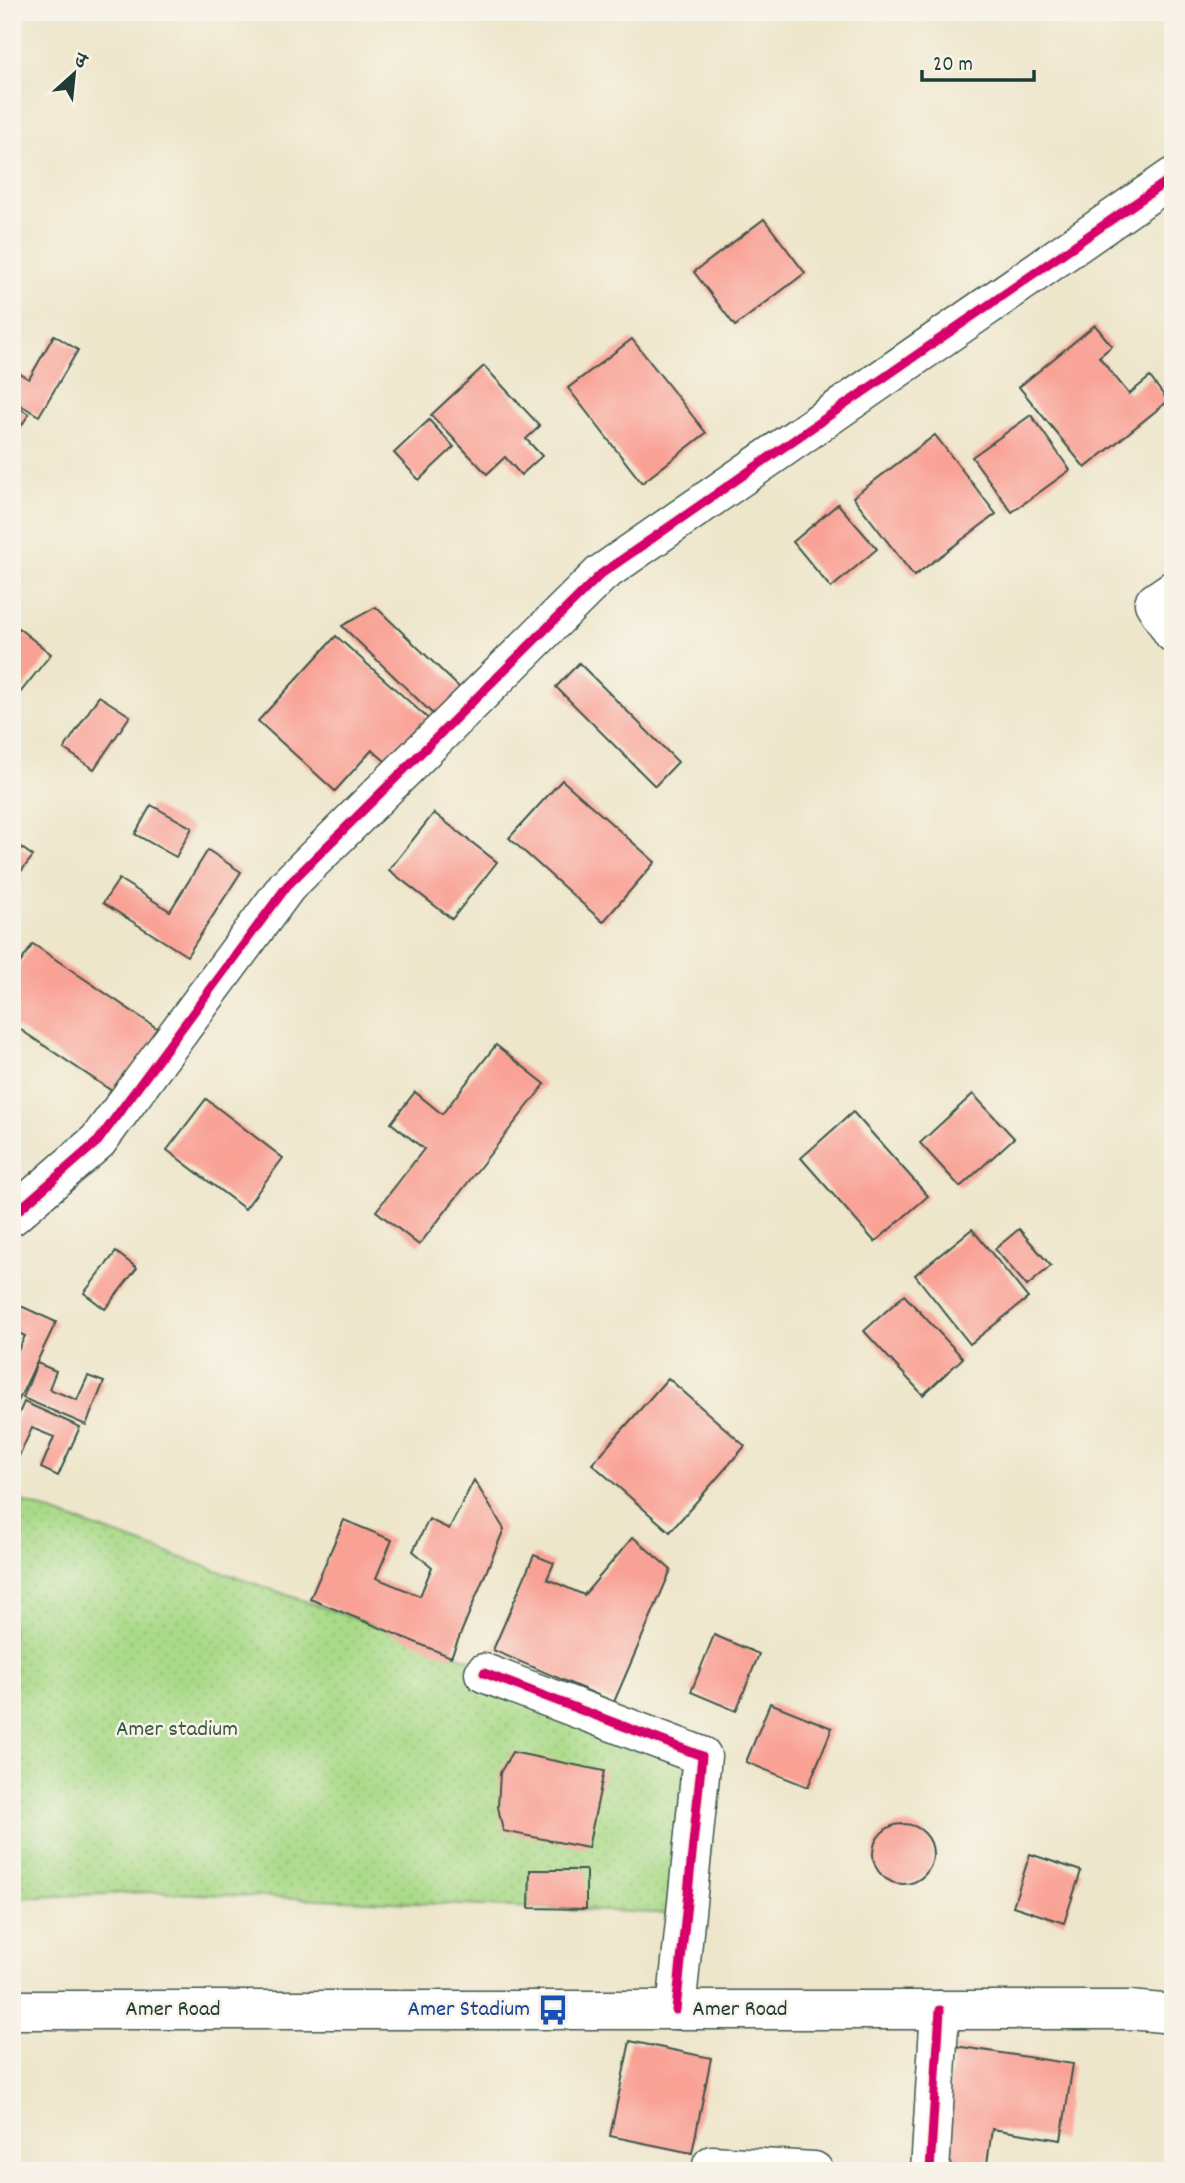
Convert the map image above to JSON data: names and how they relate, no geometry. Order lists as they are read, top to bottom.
{
  "streets": {
    "street": ["Amer Road"]
  },
  "parks": ["Amer stadium"],
  "places": {
    "bus stop": ["Amer Stadium"]
  },
  "scale_bar": "20 m",
  "north": "top right"
}
